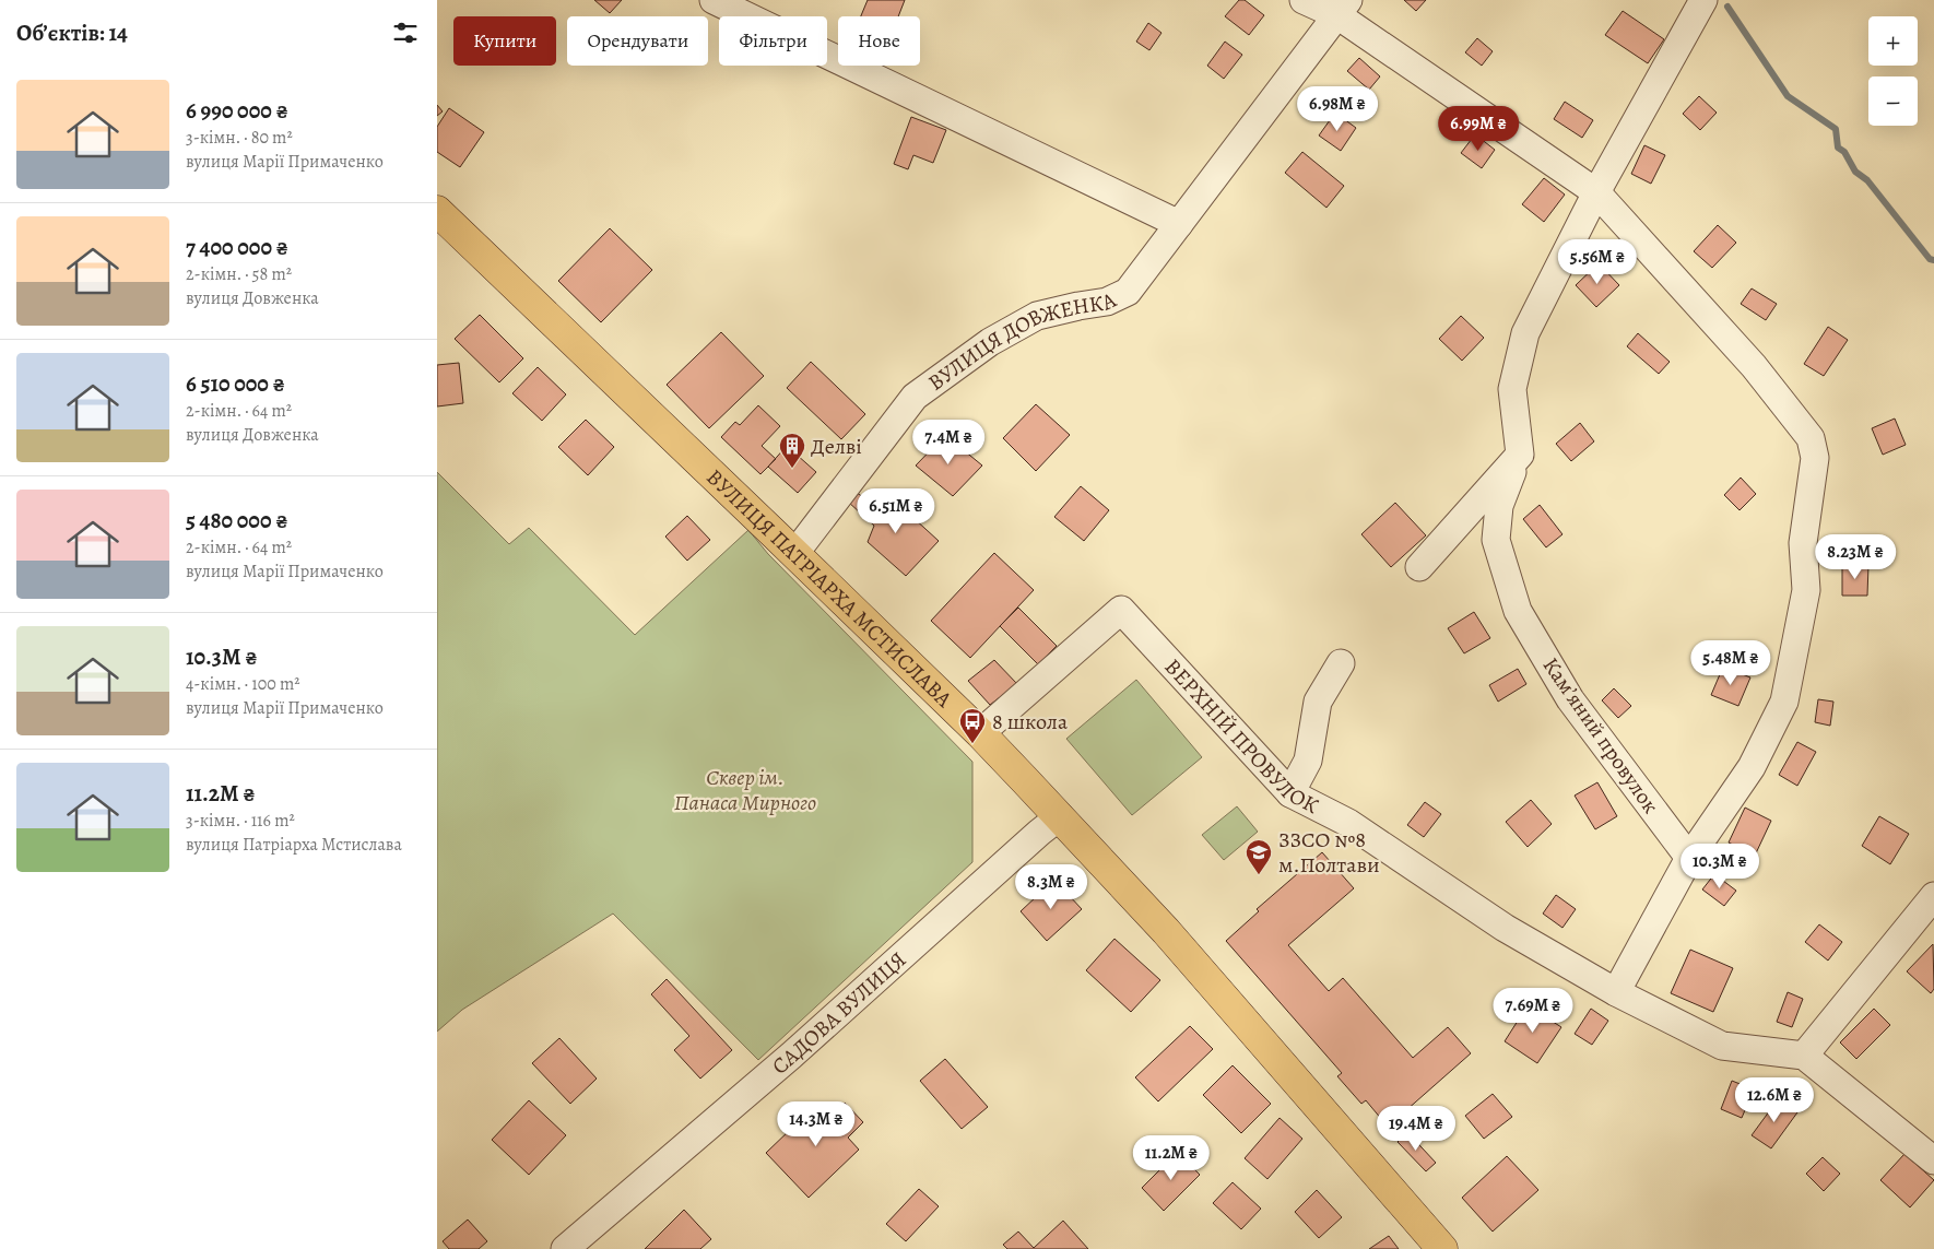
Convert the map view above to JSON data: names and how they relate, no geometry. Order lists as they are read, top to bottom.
{
  "streets": {
    "main road": ["ВУЛИЦЯ ПАТРІАРХА МСТИСЛАВА"],
    "street": [
      "ВУЛИЦЯ ДОВЖЕНКА",
      "ВЕРХНІЙ ПРОВУЛОК",
      "Камʼяний провулок",
      "САДОВА ВУЛИЦЯ"
    ]
  },
  "crossings": [
    ["ВУЛИЦЯ ДОВЖЕНКА", "ВУЛИЦЯ ПАТРІАРХА МСТИСЛАВА"],
    ["ВУЛИЦЯ ПАТРІАРХА МСТИСЛАВА", "ВЕРХНІЙ ПРОВУЛОК"],
    ["ВУЛИЦЯ ПАТРІАРХА МСТИСЛАВА", "САДОВА ВУЛИЦЯ"]
  ],
  "parks": ["Сквер ім. Панаса Мирного"],
  "places": {
    "building": ["Делві"],
    "bus stop": ["8 школа"],
    "school or university": ["ЗЗСО №8 м.Полтави"]
  },
  "page": {
    "heading": "Об’єктів: 14",
    "map_buttons": ["+", "−"],
    "chip": [
      "Купити",
      "Орендувати",
      "Фільтри",
      "Нове"
    ],
    "list": [
      {
        "name": "6 990 000 ₴",
        "note": "3-кімн. · 80 m² · вулиця Марії Примаченко"
      },
      {
        "name": "7 400 000 ₴",
        "note": "2-кімн. · 58 m² · вулиця Довженка"
      },
      {
        "name": "6 510 000 ₴",
        "note": "2-кімн. · 64 m² · вулиця Довженка"
      },
      {
        "name": "5 480 000 ₴",
        "note": "2-кімн. · 64 m² · вулиця Марії Примаченко"
      },
      {
        "name": "10.3M ₴",
        "note": "4-кімн. · 100 m² · вулиця Марії Примаченко"
      },
      {
        "name": "11.2M ₴",
        "note": "3-кімн. · 116 m² · вулиця Патріарха Мстислава"
      }
    ],
    "price": [
      "6.98M ₴",
      "6.99M ₴",
      "5.56M ₴",
      "7.4M ₴",
      "6.51M ₴",
      "8.23M ₴",
      "5.48M ₴",
      "10.3M ₴",
      "8.3M ₴",
      "7.69M ₴",
      "12.6M ₴",
      "14.3M ₴",
      "19.4M ₴",
      "11.2M ₴"
    ]
  }
}
